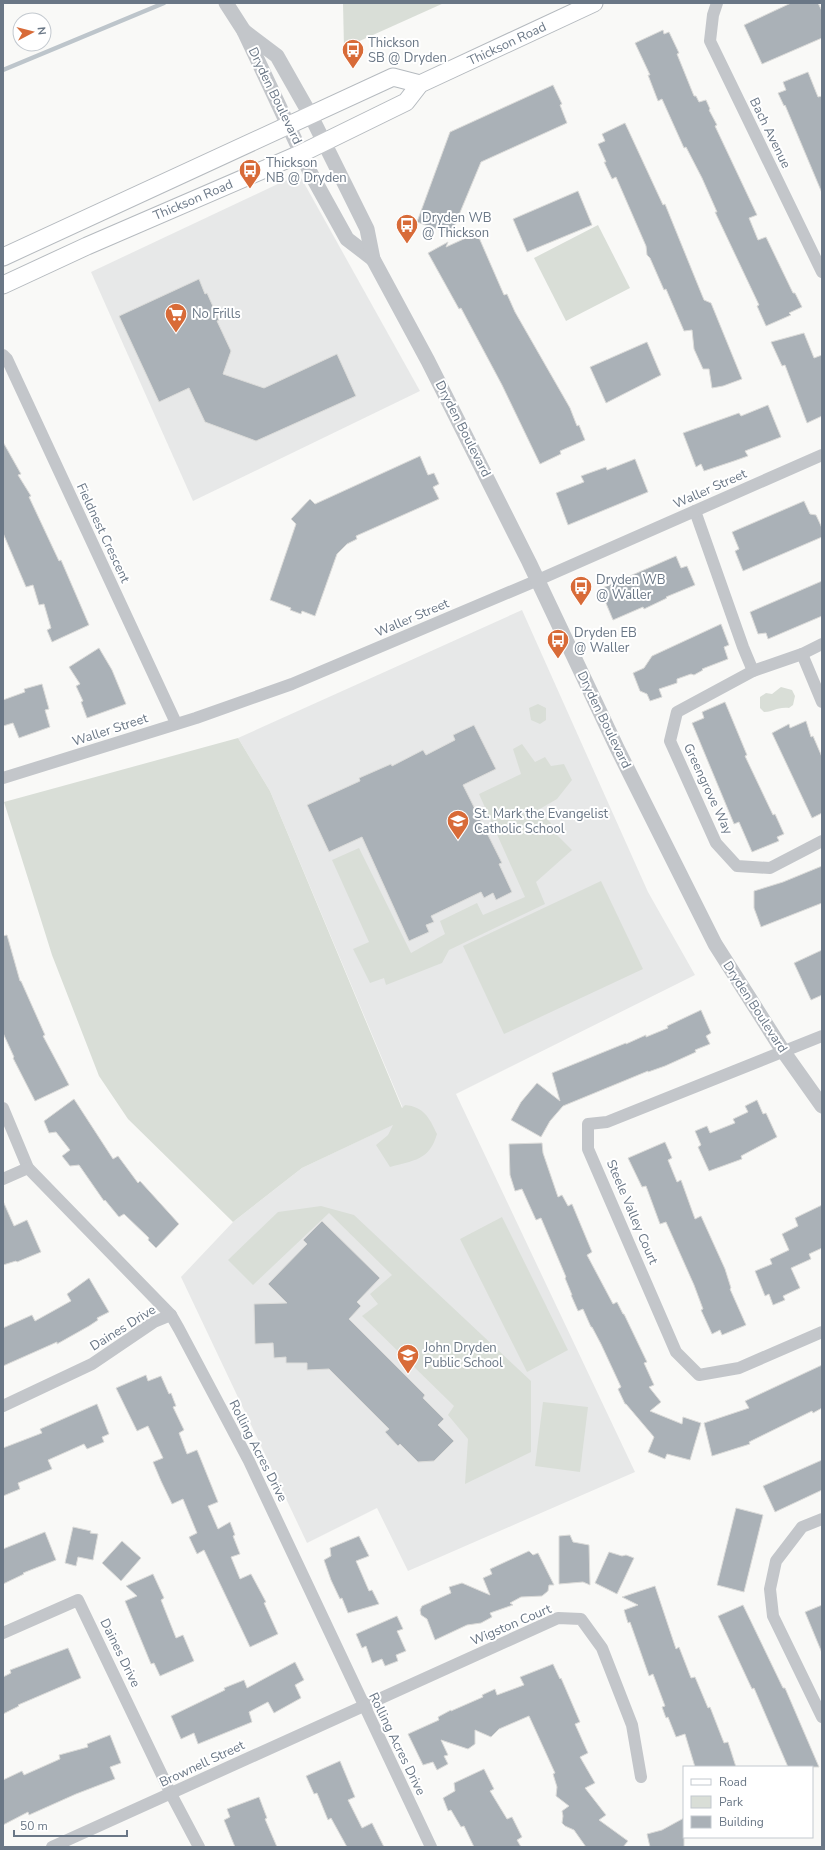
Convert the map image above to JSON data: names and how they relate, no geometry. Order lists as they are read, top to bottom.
{
  "streets": {
    "main road": ["Thickson Road"],
    "street": [
      "Dryden Boulevard",
      "Bach Avenue",
      "Waller Street",
      "Fieldnest Crescent",
      "Greengrove Way",
      "Steele Valley Court",
      "Daines Drive",
      "Rolling Acres Drive",
      "Wigston Court",
      "Brownell Street"
    ]
  },
  "crossings": [
    ["Thickson Road", "Dryden Boulevard"],
    ["Dryden Boulevard", "Waller Street"],
    ["Dryden Boulevard", "Steele Valley Court"],
    ["Waller Street", "Fieldnest Crescent"],
    ["Daines Drive", "Rolling Acres Drive"],
    ["Daines Drive", "Brownell Street"],
    ["Rolling Acres Drive", "Wigston Court"],
    ["Rolling Acres Drive", "Brownell Street"],
    ["Wigston Court", "Brownell Street"]
  ],
  "places": {
    "bus stop": [
      "Thickson SB @ Dryden",
      "Thickson NB @ Dryden",
      "Dryden WB @ Thickson",
      "Dryden WB @ Waller",
      "Dryden EB @ Waller"
    ],
    "supermarket": ["No Frills"],
    "school or university": ["St. Mark the Evangelist Catholic School", "John Dryden Public School"]
  },
  "legend": ["Road", "Park", "Building"],
  "scale_bar": "50 m",
  "north": "right"
}
